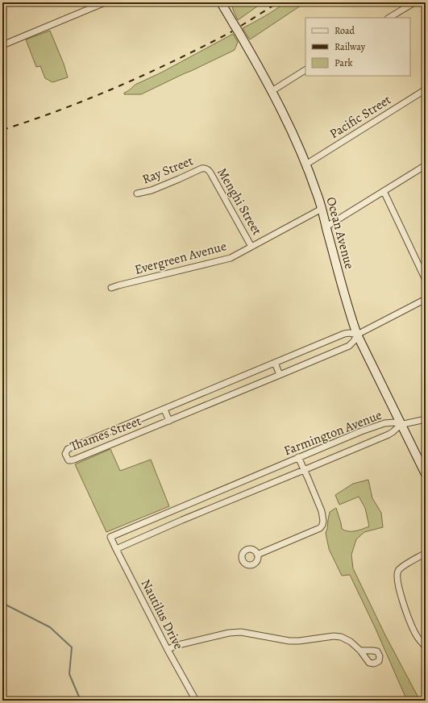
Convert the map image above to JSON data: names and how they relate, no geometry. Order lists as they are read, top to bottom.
{
  "streets": {
    "main road": ["Ocean Avenue"],
    "street": [
      "Pacific Street",
      "Ray Street",
      "Menghi Street",
      "Evergreen Avenue",
      "Farmington Avenue",
      "Thames Street",
      "Nautilus Drive"
    ]
  },
  "crossings": [
    ["Pacific Street", "Ocean Avenue"],
    ["Ray Street", "Menghi Street"],
    ["Menghi Street", "Evergreen Avenue"],
    ["Ocean Avenue", "Evergreen Avenue"],
    ["Ocean Avenue", "Farmington Avenue"],
    ["Ocean Avenue", "Thames Street"],
    ["Farmington Avenue", "Nautilus Drive"]
  ],
  "legend": ["Road", "Railway", "Park"]
}
